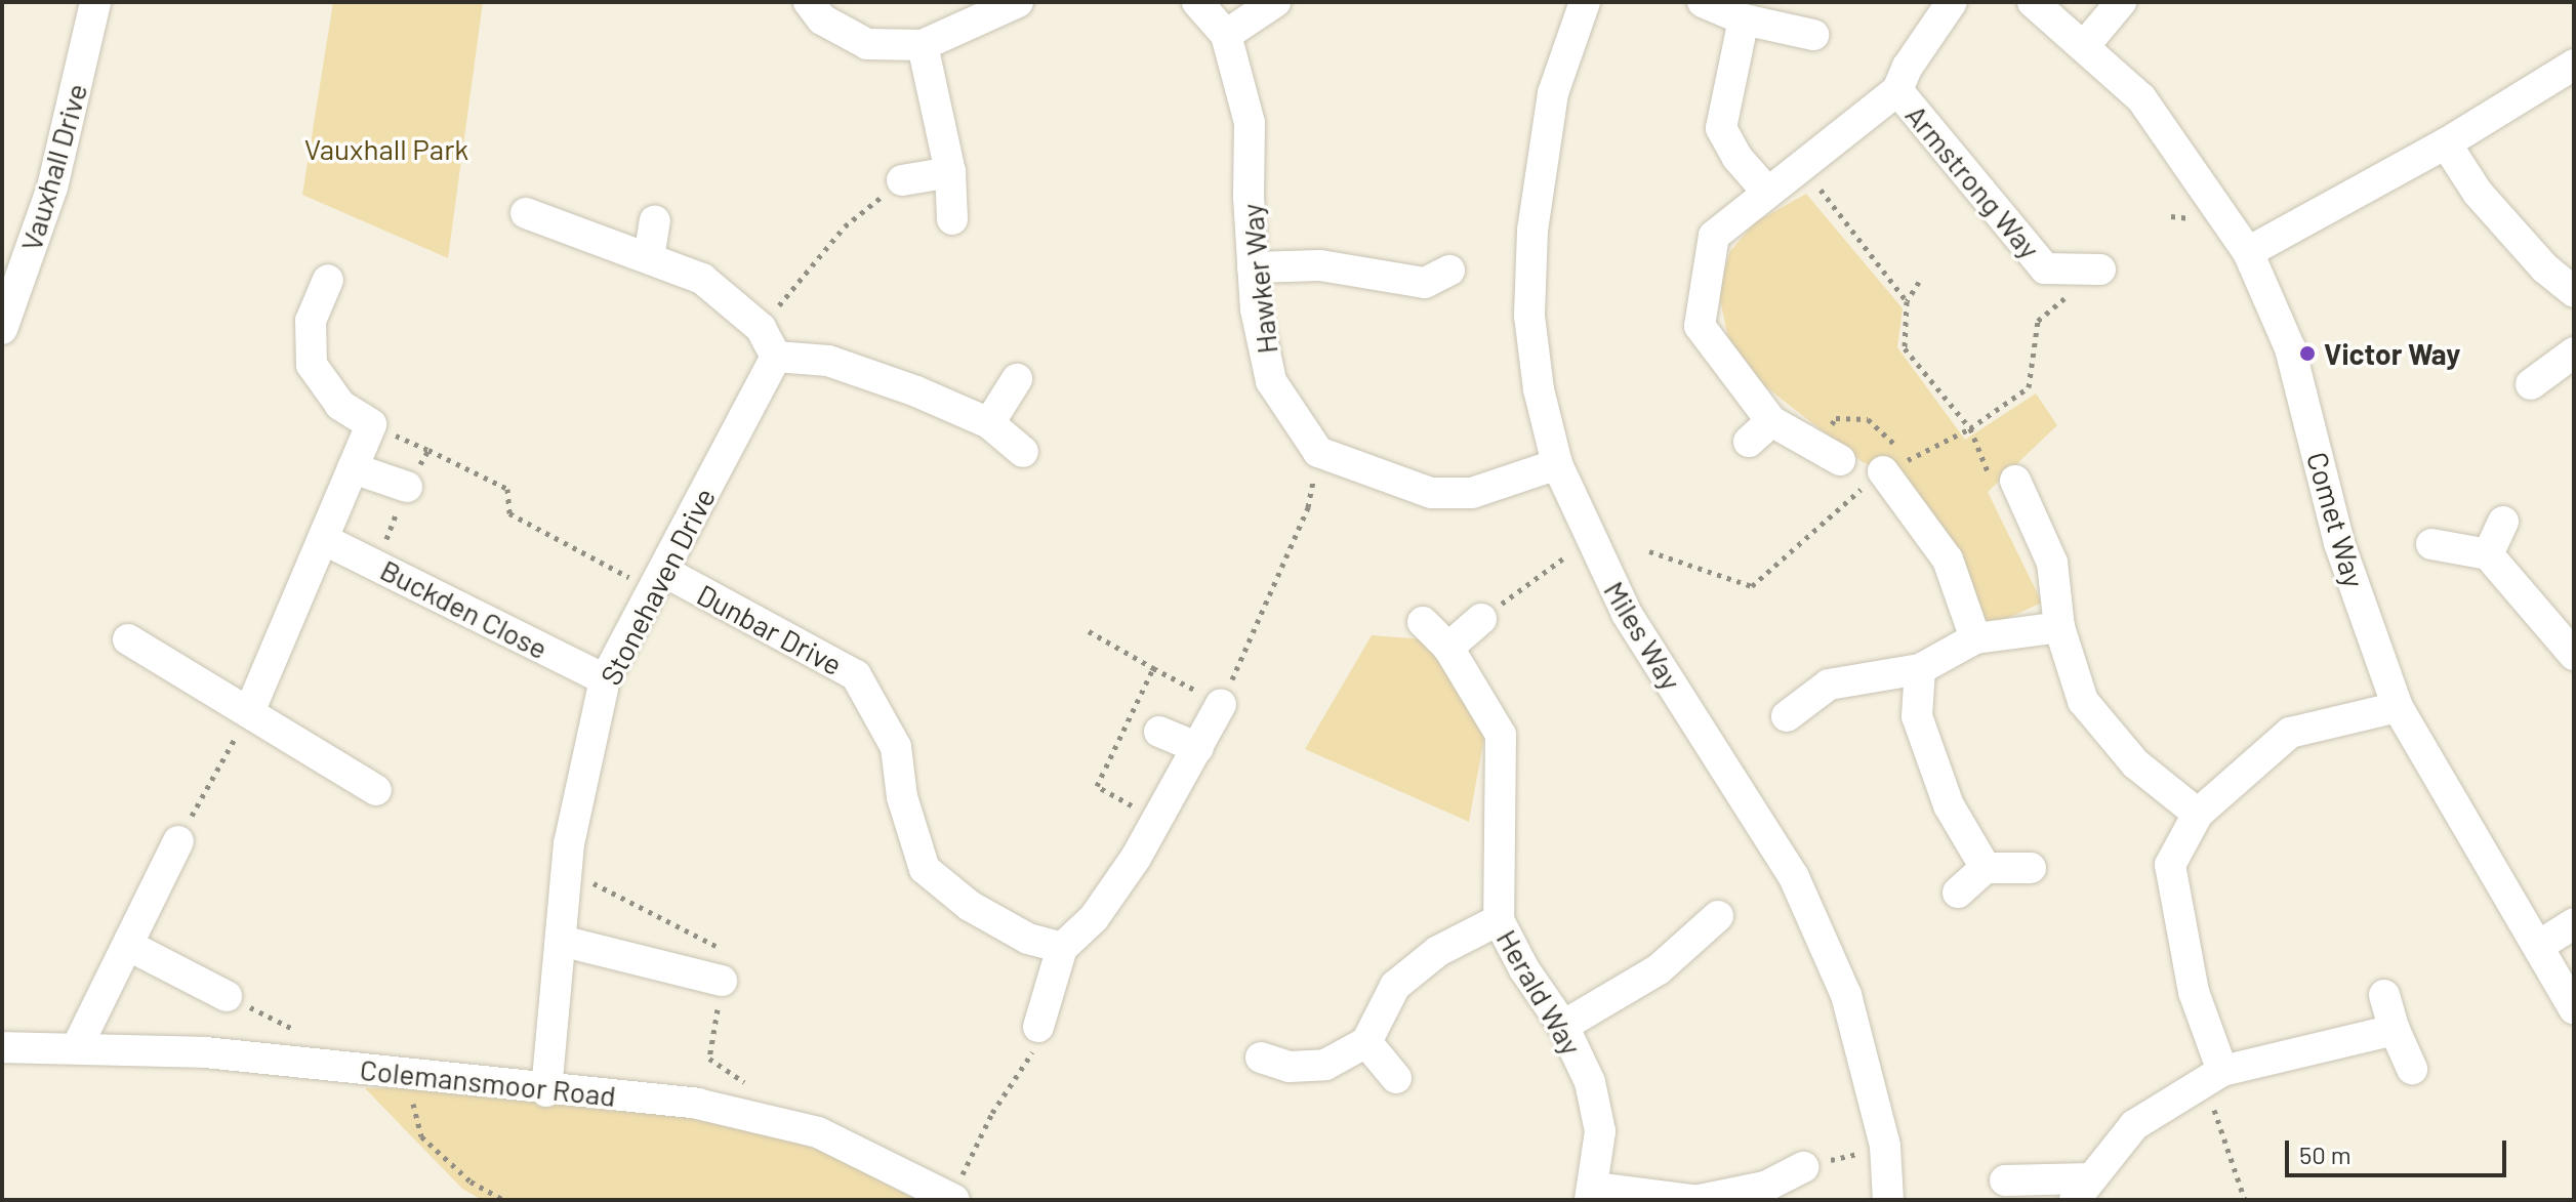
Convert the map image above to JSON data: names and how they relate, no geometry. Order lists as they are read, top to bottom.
{
  "streets": {
    "street": [
      "Vauxhall Drive",
      "Armstrong Way",
      "Hawker Way",
      "Comet Way",
      "Stonehaven Drive",
      "Buckden Close",
      "Dunbar Drive",
      "Miles Way",
      "Herald Way",
      "Colemansmoor Road"
    ]
  },
  "crossings": [
    ["Stonehaven Drive", "Buckden Close"],
    ["Stonehaven Drive", "Dunbar Drive"],
    ["Stonehaven Drive", "Colemansmoor Road"]
  ],
  "parks": ["Vauxhall Park"],
  "places": ["Victor Way"],
  "scale_bar": "50 m"
}
